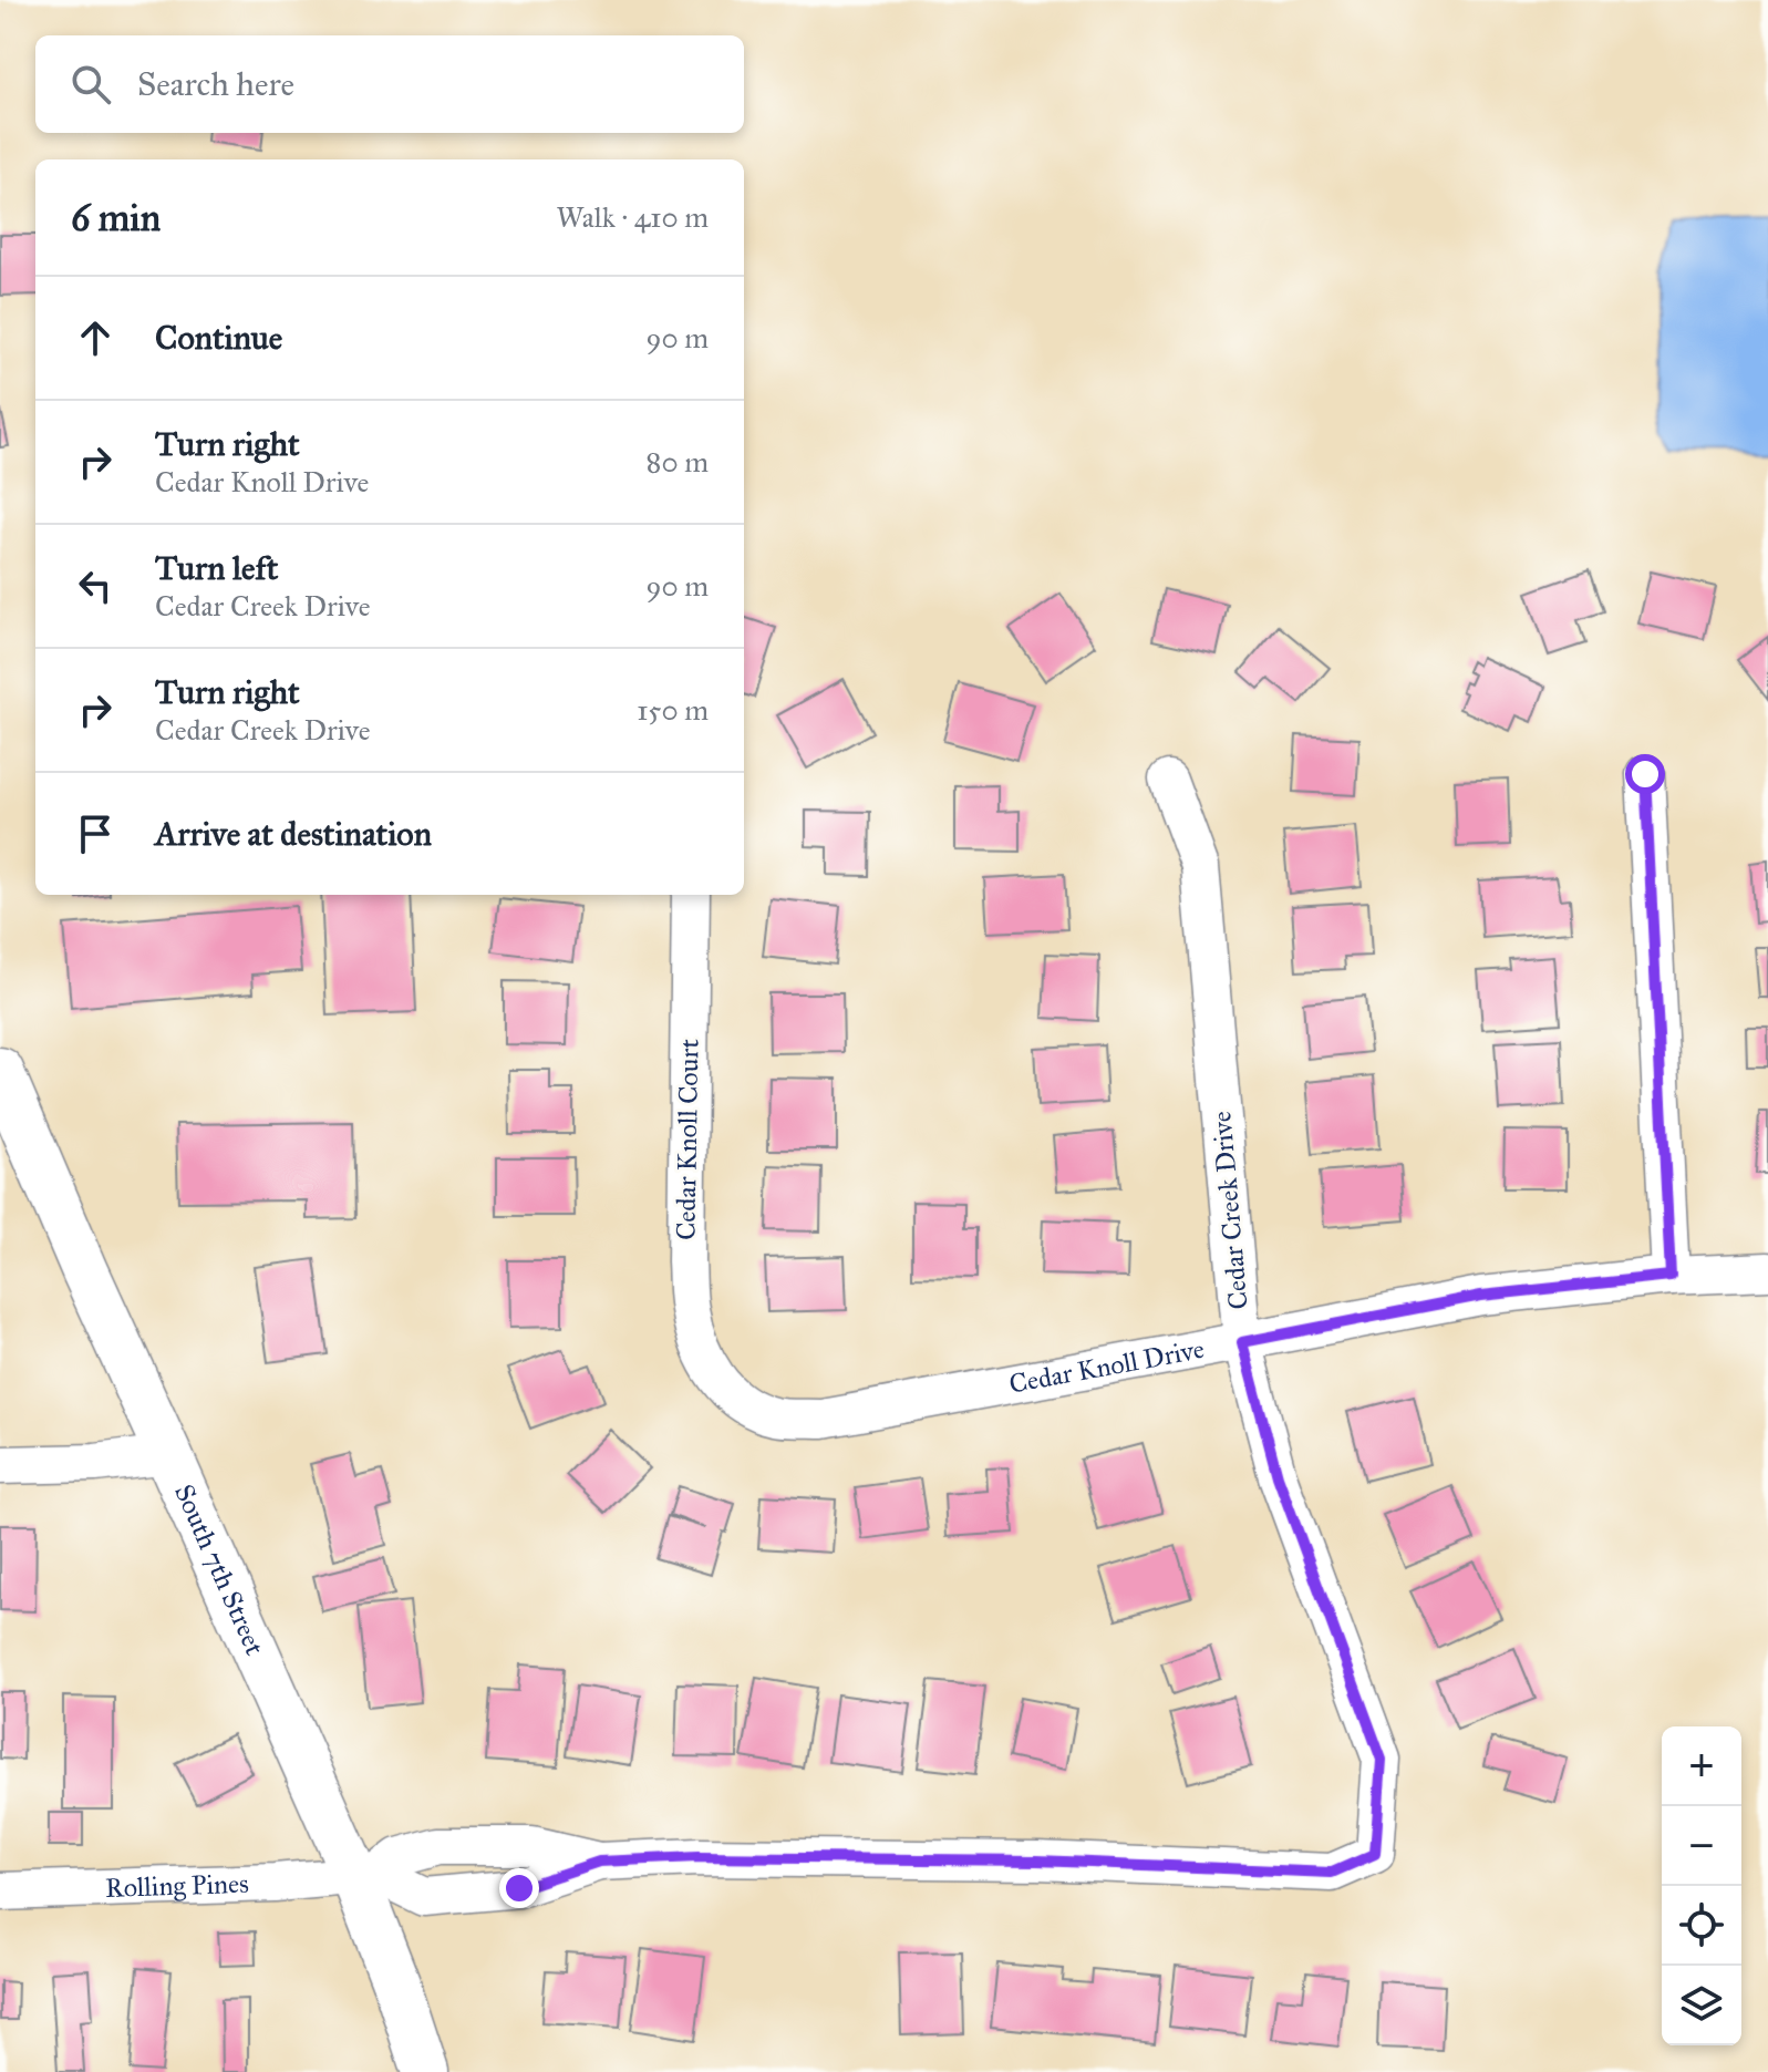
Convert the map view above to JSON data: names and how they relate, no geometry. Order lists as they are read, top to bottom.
{
  "streets": {
    "street": [
      "Cedar Knoll Court",
      "Cedar Creek Drive",
      "Cedar Knoll Drive",
      "South 7th Street",
      "Rolling Pines"
    ]
  },
  "crossings": [
    ["Cedar Knoll Court", "Cedar Knoll Drive"],
    ["Cedar Creek Drive", "Cedar Knoll Drive"],
    ["Cedar Creek Drive", "South 7th Street"],
    ["Cedar Creek Drive", "Rolling Pines"],
    ["South 7th Street", "Rolling Pines"]
  ],
  "page": {
    "search": "Search here",
    "heading": ["6 min", "Walk · 410 m"],
    "list": [
      ["Continue", "90 m"],
      ["Turn right", "Cedar Knoll Drive", "80 m"],
      ["Turn left", "Cedar Creek Drive", "90 m"],
      ["Turn right", "Cedar Creek Drive", "150 m"],
      "Arrive at destination"
    ],
    "map_buttons": ["+", "−"]
  }
}
